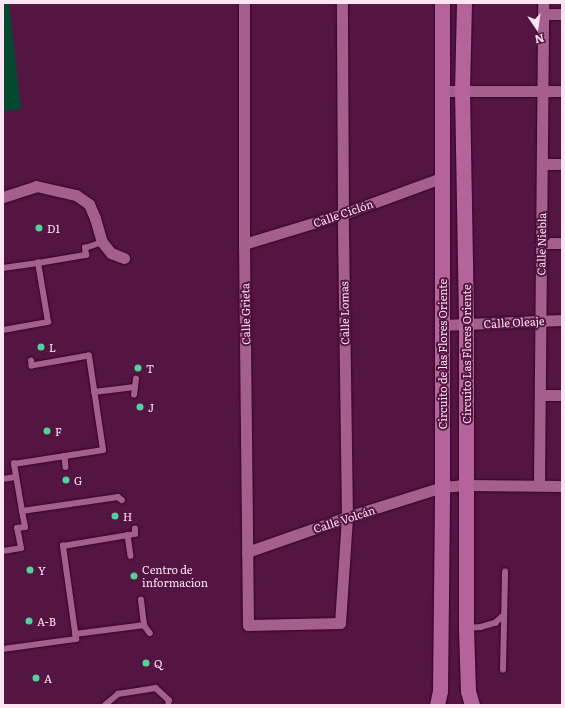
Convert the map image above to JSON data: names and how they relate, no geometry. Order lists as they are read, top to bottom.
{
  "streets": {
    "main road": ["Circuito de las Flores Oriente", "Circuito Las Flores Oriente"],
    "street": [
      "Calle Ciclón",
      "Calle Niebla",
      "Calle Lomas",
      "Calle Grieta",
      "Calle Oleaje",
      "Calle Volcán"
    ]
  },
  "crossings": [
    ["Calle Ciclón", "Calle Lomas"],
    ["Calle Ciclón", "Calle Grieta"],
    ["Calle Ciclón", "Circuito de las Flores Oriente"],
    ["Calle Niebla", "Calle Oleaje"],
    ["Calle Niebla", "Calle Volcán"],
    ["Calle Lomas", "Calle Grieta"],
    ["Calle Lomas", "Calle Volcán"],
    ["Calle Grieta", "Calle Volcán"],
    ["Calle Oleaje", "Circuito de las Flores Oriente"],
    ["Calle Oleaje", "Circuito Las Flores Oriente"],
    ["Circuito de las Flores Oriente", "Calle Volcán"],
    ["Circuito Las Flores Oriente", "Calle Volcán"]
  ],
  "places": [
    "D1",
    "L",
    "T",
    "J",
    "F",
    "G",
    "H",
    "Y",
    "Centro de informacion",
    "A-B",
    "Q",
    "A"
  ],
  "north": "bottom"
}
